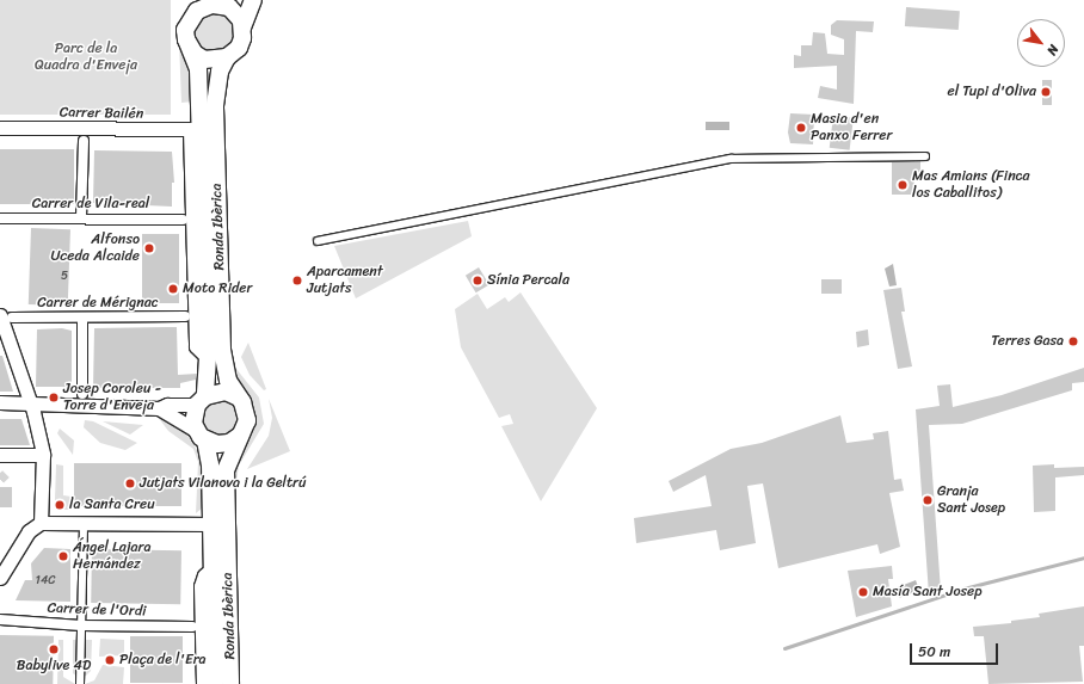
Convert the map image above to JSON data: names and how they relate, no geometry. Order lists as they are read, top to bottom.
{
  "streets": {
    "street": [
      "Carrer Bailén",
      "Carrer de Vila-real",
      "Ronda Ibèrica",
      "Carrer de Mérignac",
      "Carrer de l'Ordi"
    ]
  },
  "crossings": [
    ["Carrer Bailén", "Ronda Ibèrica"]
  ],
  "parks": ["Parc de la Quadra d'Enveja"],
  "places": [
    "el Tupi d'Oliva",
    "Masia d'en Panxo Ferrer",
    "Mas Amians (Finca los Caballitos)",
    "Alfonso Uceda Alcaide",
    "Aparcament Jutjats",
    "Sínia Percala",
    "Moto Rider",
    "Terres Gasa",
    "Josep Coroleu - Torre d'Enveja",
    "Jutjats Vilanova i la Geltrú",
    "Granja Sant Josep",
    "la Santa Creu",
    "Ángel Lajara Hernández",
    "Masía Sant Josep",
    "Babylive 4D",
    "Plaça de l'Era"
  ],
  "house_numbers": ["5", "14C"],
  "scale_bar": "50 m",
  "north": "bottom right"
}
